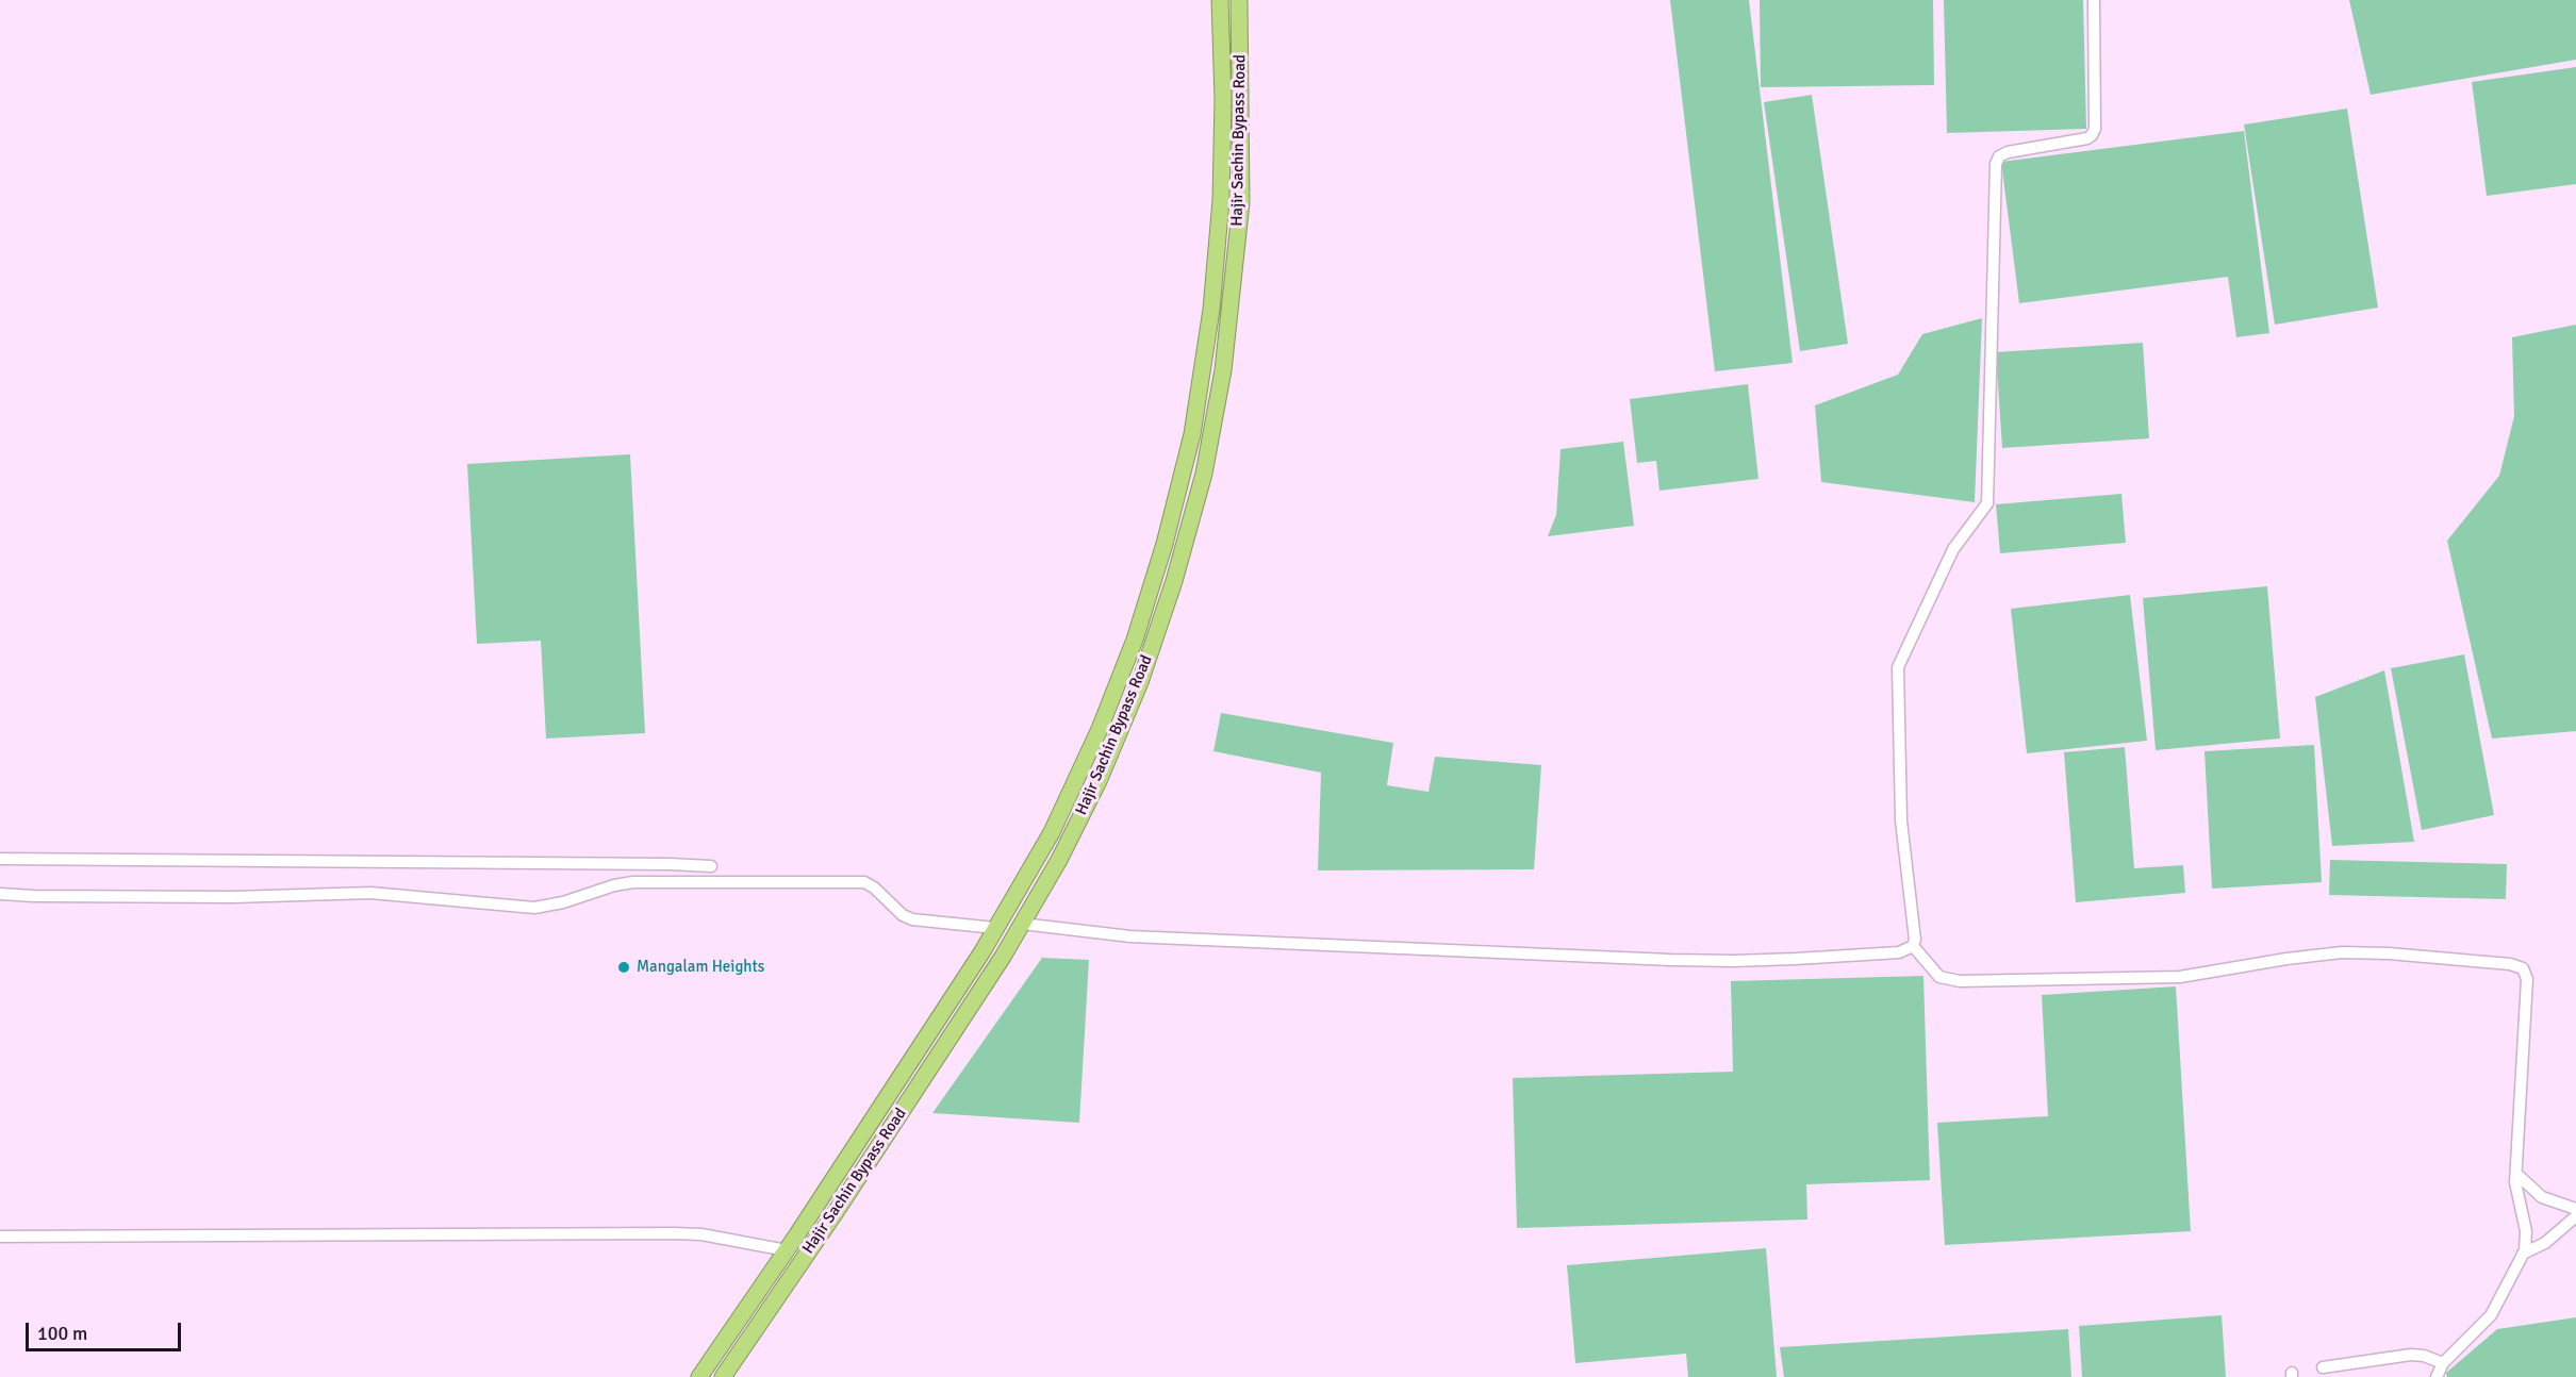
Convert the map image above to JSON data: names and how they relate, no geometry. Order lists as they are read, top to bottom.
{
  "streets": {
    "highway": ["Hajir Sachin Bypass Road"]
  },
  "places": ["Mangalam Heights"],
  "scale_bar": "100 m"
}
